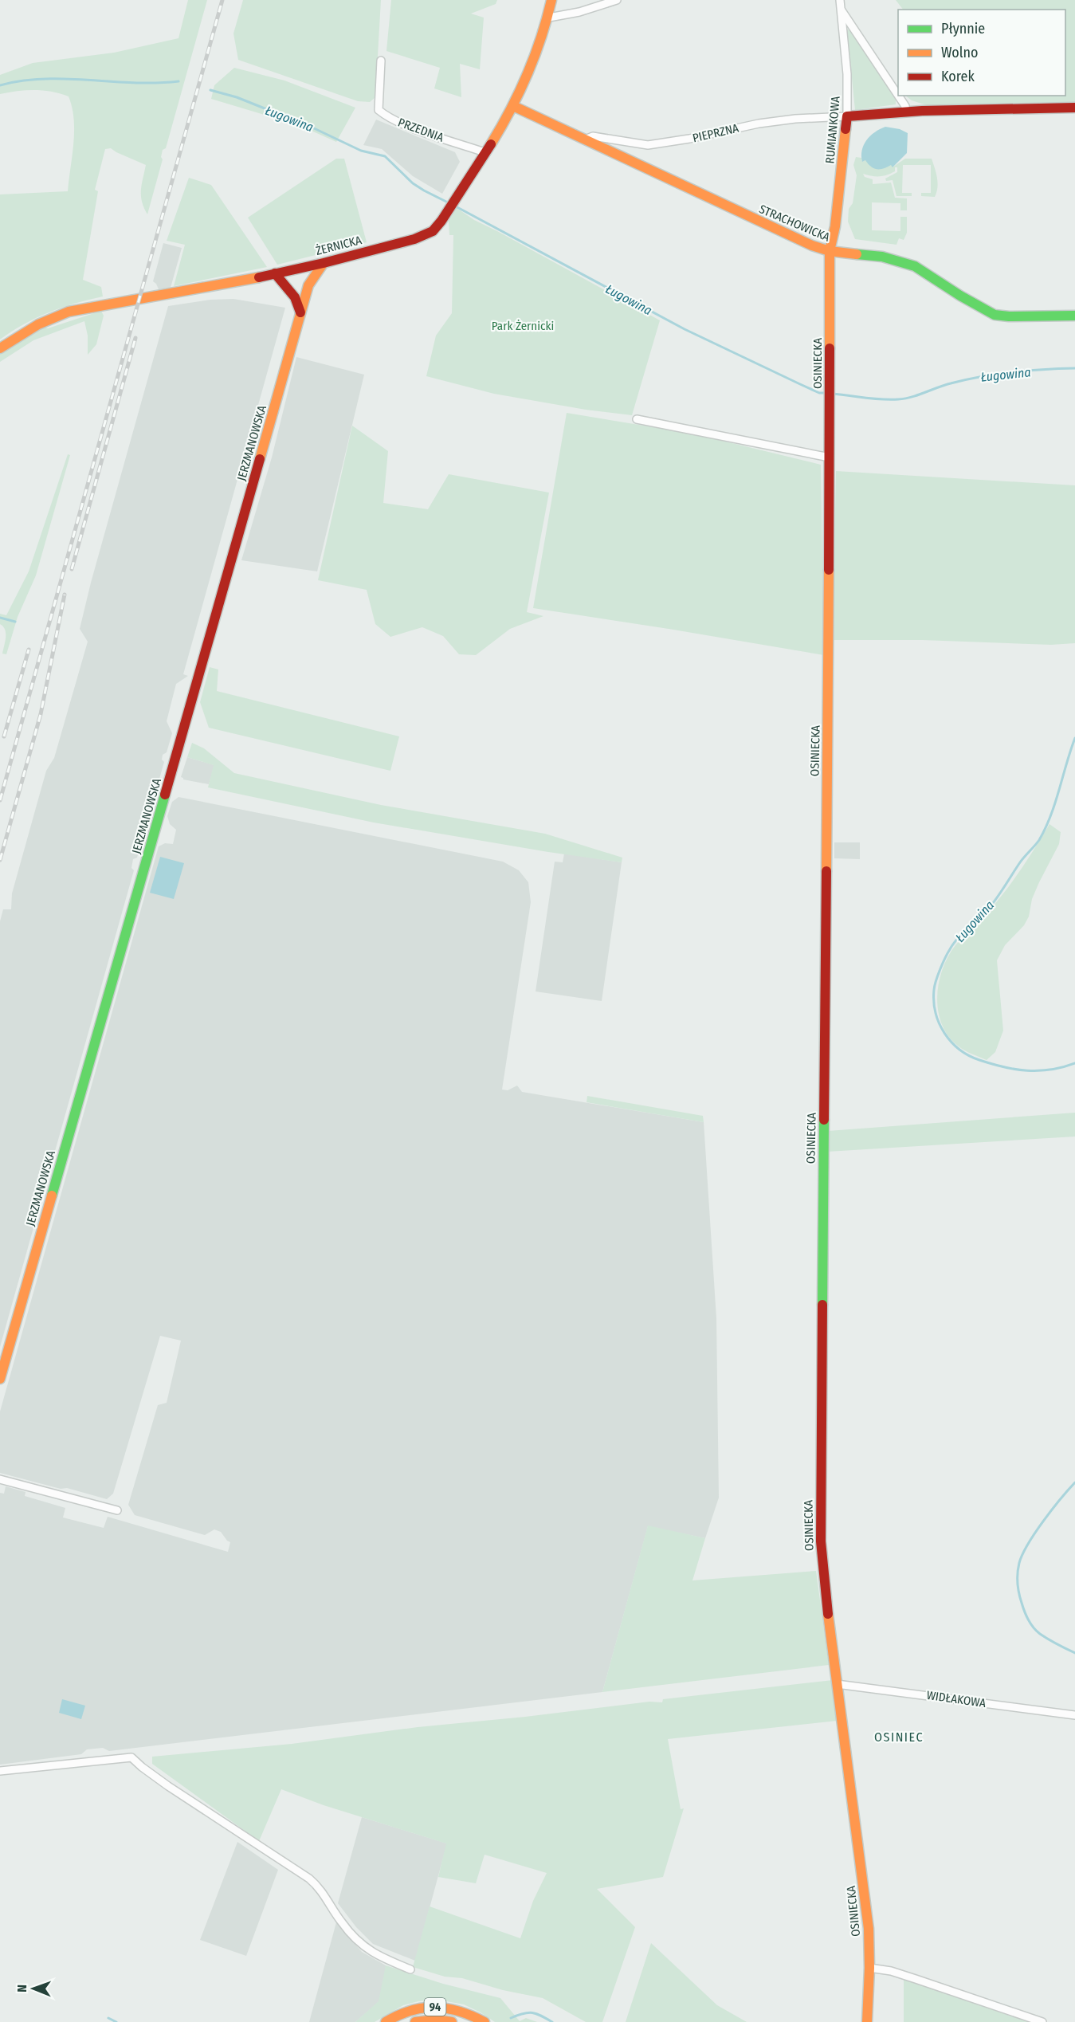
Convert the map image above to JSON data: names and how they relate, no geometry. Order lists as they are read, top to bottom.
{
  "streets": {
    "street": [
      "PRZEDNIA",
      "RUMIANKOWA",
      "PIEPRZNA",
      "STRACHOWICKA",
      "ŻERNICKA",
      "OSINIECKA",
      "JERZMANOWSKA",
      "WIDŁAKOWA",
      "94"
    ]
  },
  "crossings": [
    ["PRZEDNIA", "ŻERNICKA"],
    ["RUMIANKOWA", "PIEPRZNA"],
    ["RUMIANKOWA", "STRACHOWICKA"],
    ["RUMIANKOWA", "OSINIECKA"],
    ["PIEPRZNA", "STRACHOWICKA"],
    ["STRACHOWICKA", "ŻERNICKA"],
    ["STRACHOWICKA", "OSINIECKA"],
    ["ŻERNICKA", "JERZMANOWSKA"],
    ["OSINIECKA", "WIDŁAKOWA"]
  ],
  "districts": ["OSINIEC"],
  "water": ["Ługowina"],
  "parks": ["Park Żernicki"],
  "legend": ["Płynnie", "Wolno", "Korek"],
  "north": "left"
}
